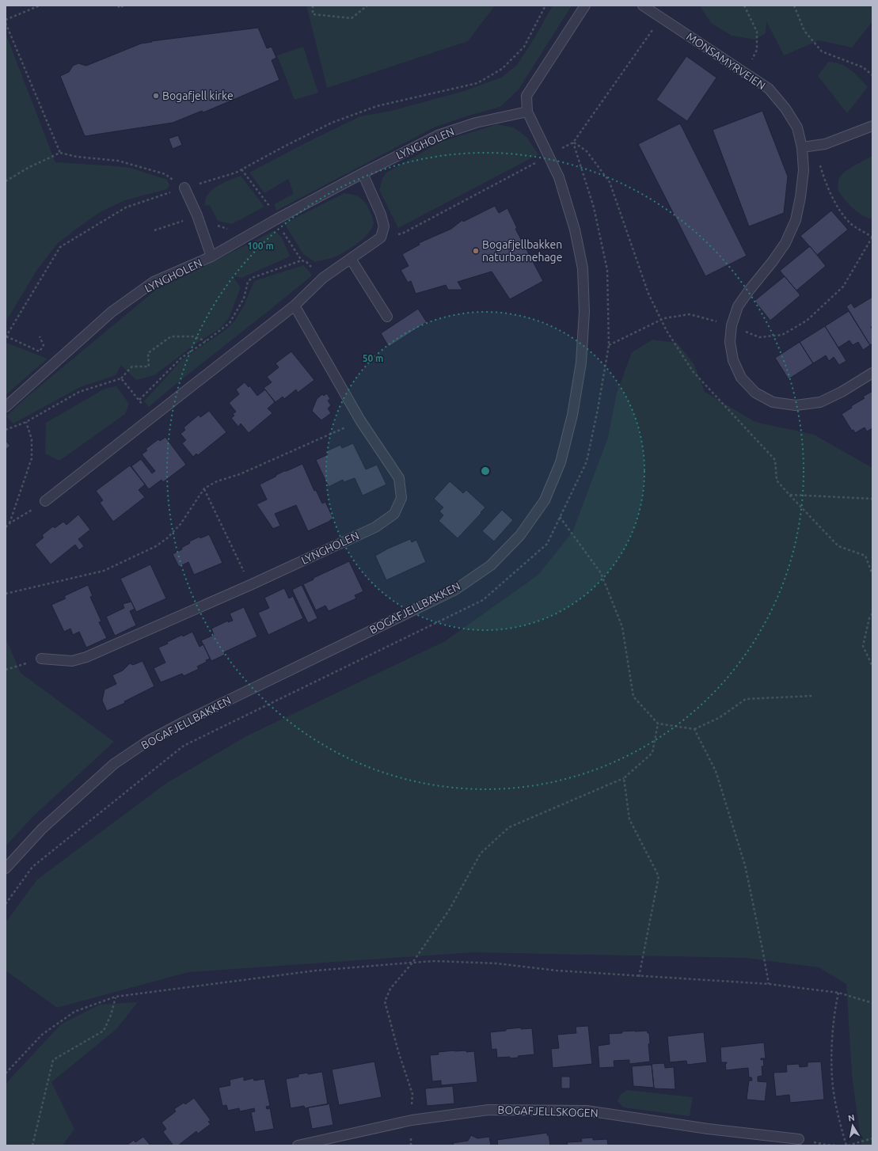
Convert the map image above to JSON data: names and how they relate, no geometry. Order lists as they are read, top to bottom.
{
  "streets": {
    "street": [
      "MONSAMYRVEIEN",
      "LYNGHOLEN",
      "BOGAFJELLBAKKEN",
      "BOGAFJELLSKOGEN"
    ]
  },
  "crossings": [
    ["LYNGHOLEN", "BOGAFJELLBAKKEN"]
  ],
  "places": ["Bogafjell kirke", "Bogafjellbakken naturbarnehage"],
  "north": "top",
  "rings": ["100 m", "50 m"]
}
